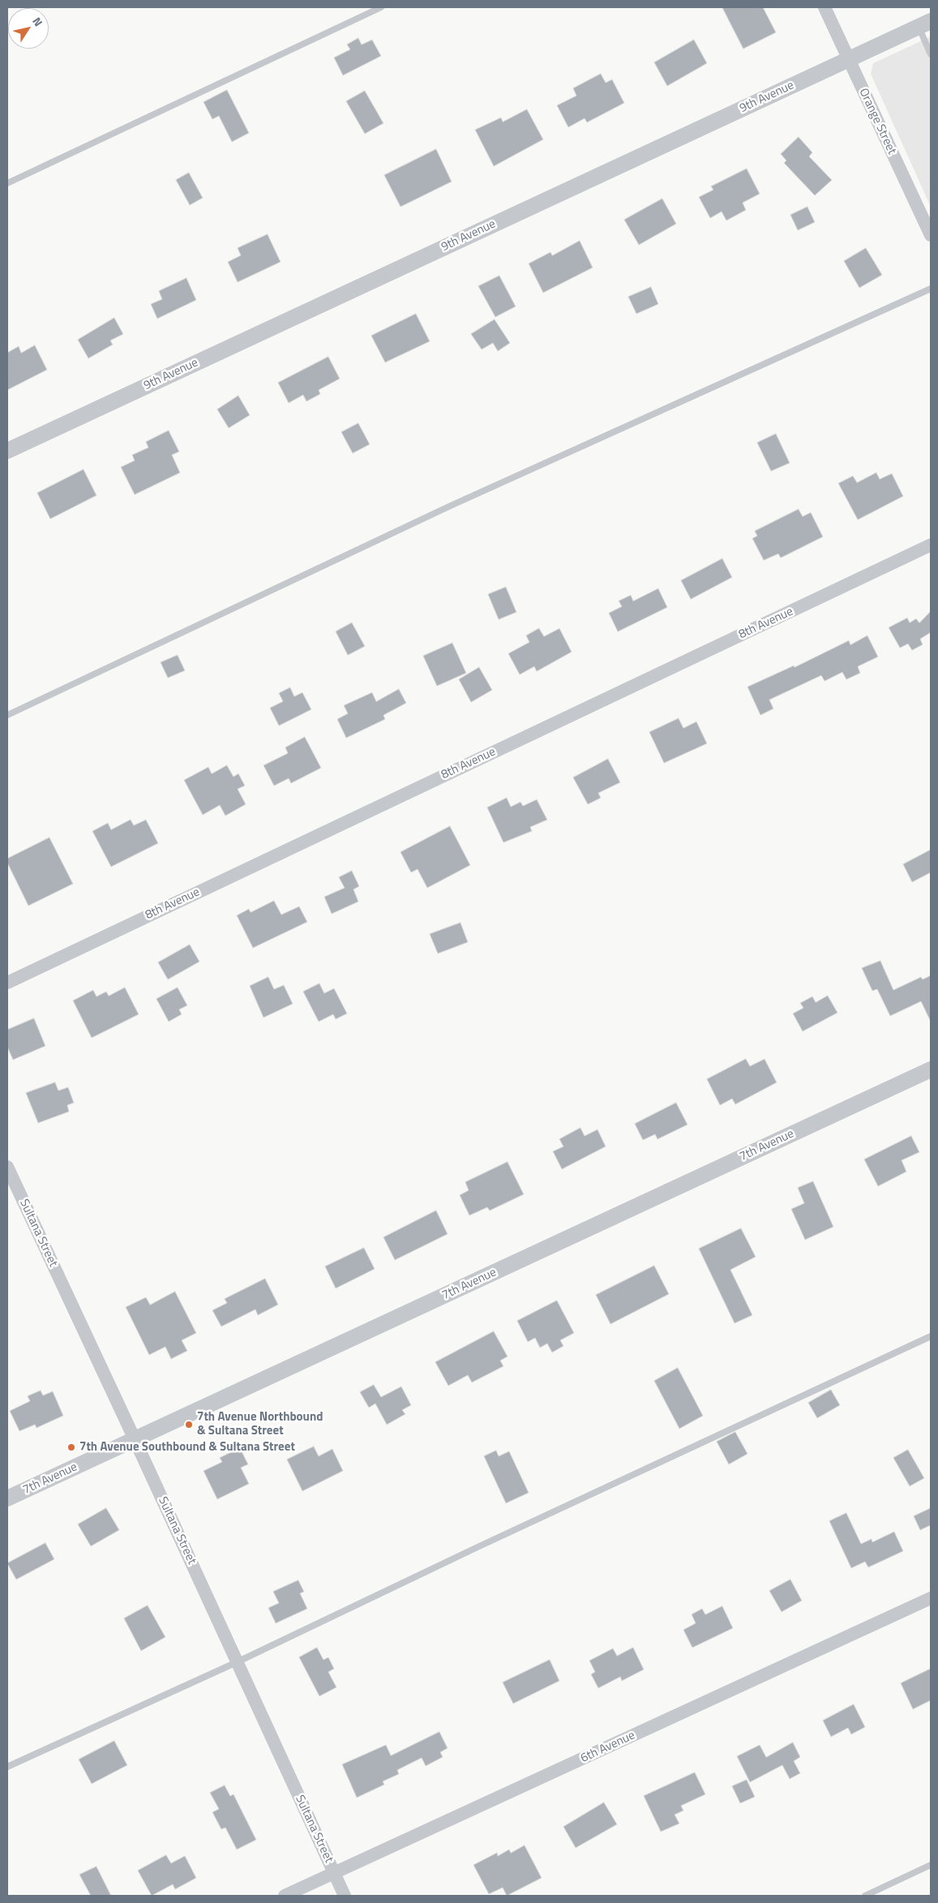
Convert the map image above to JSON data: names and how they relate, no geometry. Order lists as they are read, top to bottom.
{
  "streets": {
    "street": [
      "9th Avenue",
      "Orange Street",
      "8th Avenue",
      "7th Avenue",
      "Sultana Street",
      "6th Avenue"
    ]
  },
  "crossings": [
    ["9th Avenue", "Orange Street"],
    ["7th Avenue", "Sultana Street"],
    ["Sultana Street", "6th Avenue"]
  ],
  "places": ["7th Avenue Northbound & Sultana Street", "7th Avenue Southbound & Sultana Street"],
  "north": "top right"
}
